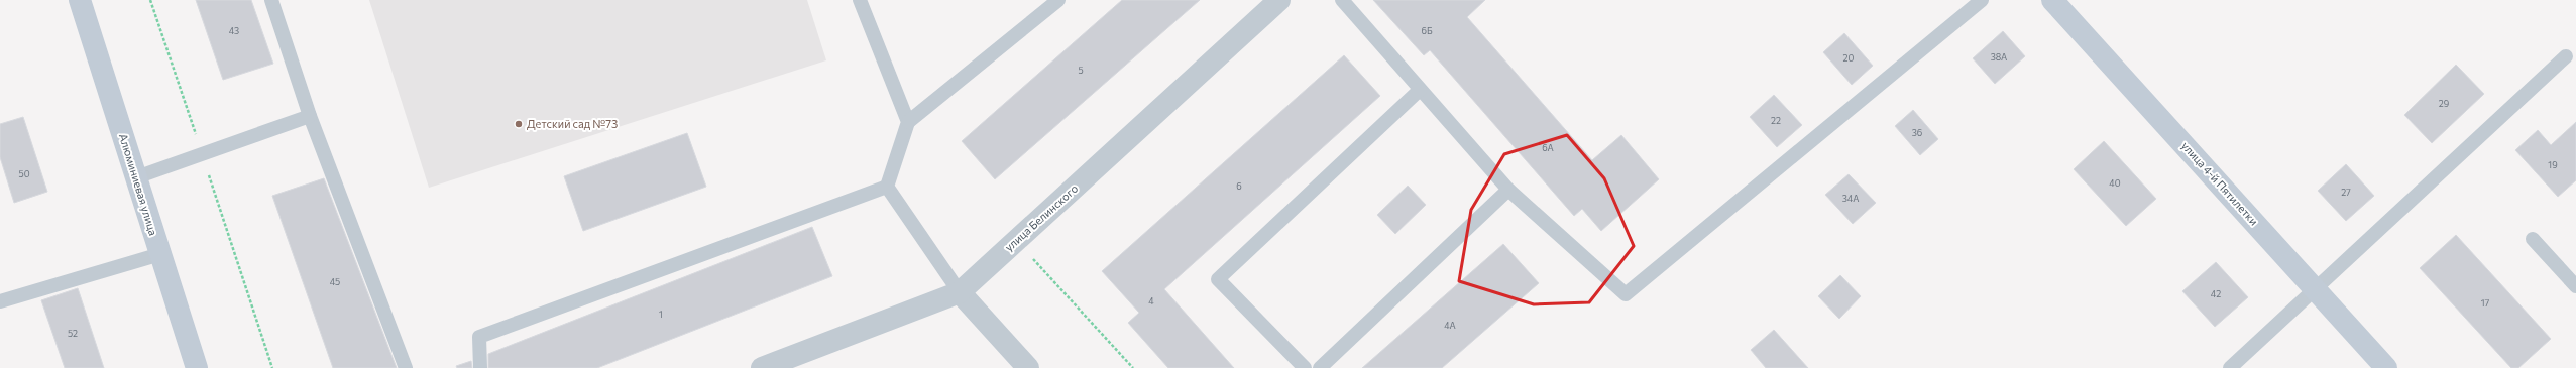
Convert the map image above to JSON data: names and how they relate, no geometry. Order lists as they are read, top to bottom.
{
  "streets": {
    "street": ["улица 4-й Пятилетки", "Алюминиевая улица", "улица Белинского"]
  },
  "places": ["Детский сад №73"],
  "house_numbers": [
    "43",
    "6Б",
    "38А",
    "20",
    "5",
    "29",
    "22",
    "36",
    "6А",
    "19",
    "50",
    "40",
    "6",
    "27",
    "34А",
    "45",
    "42",
    "4",
    "17",
    "1",
    "4А",
    "52"
  ]
}
